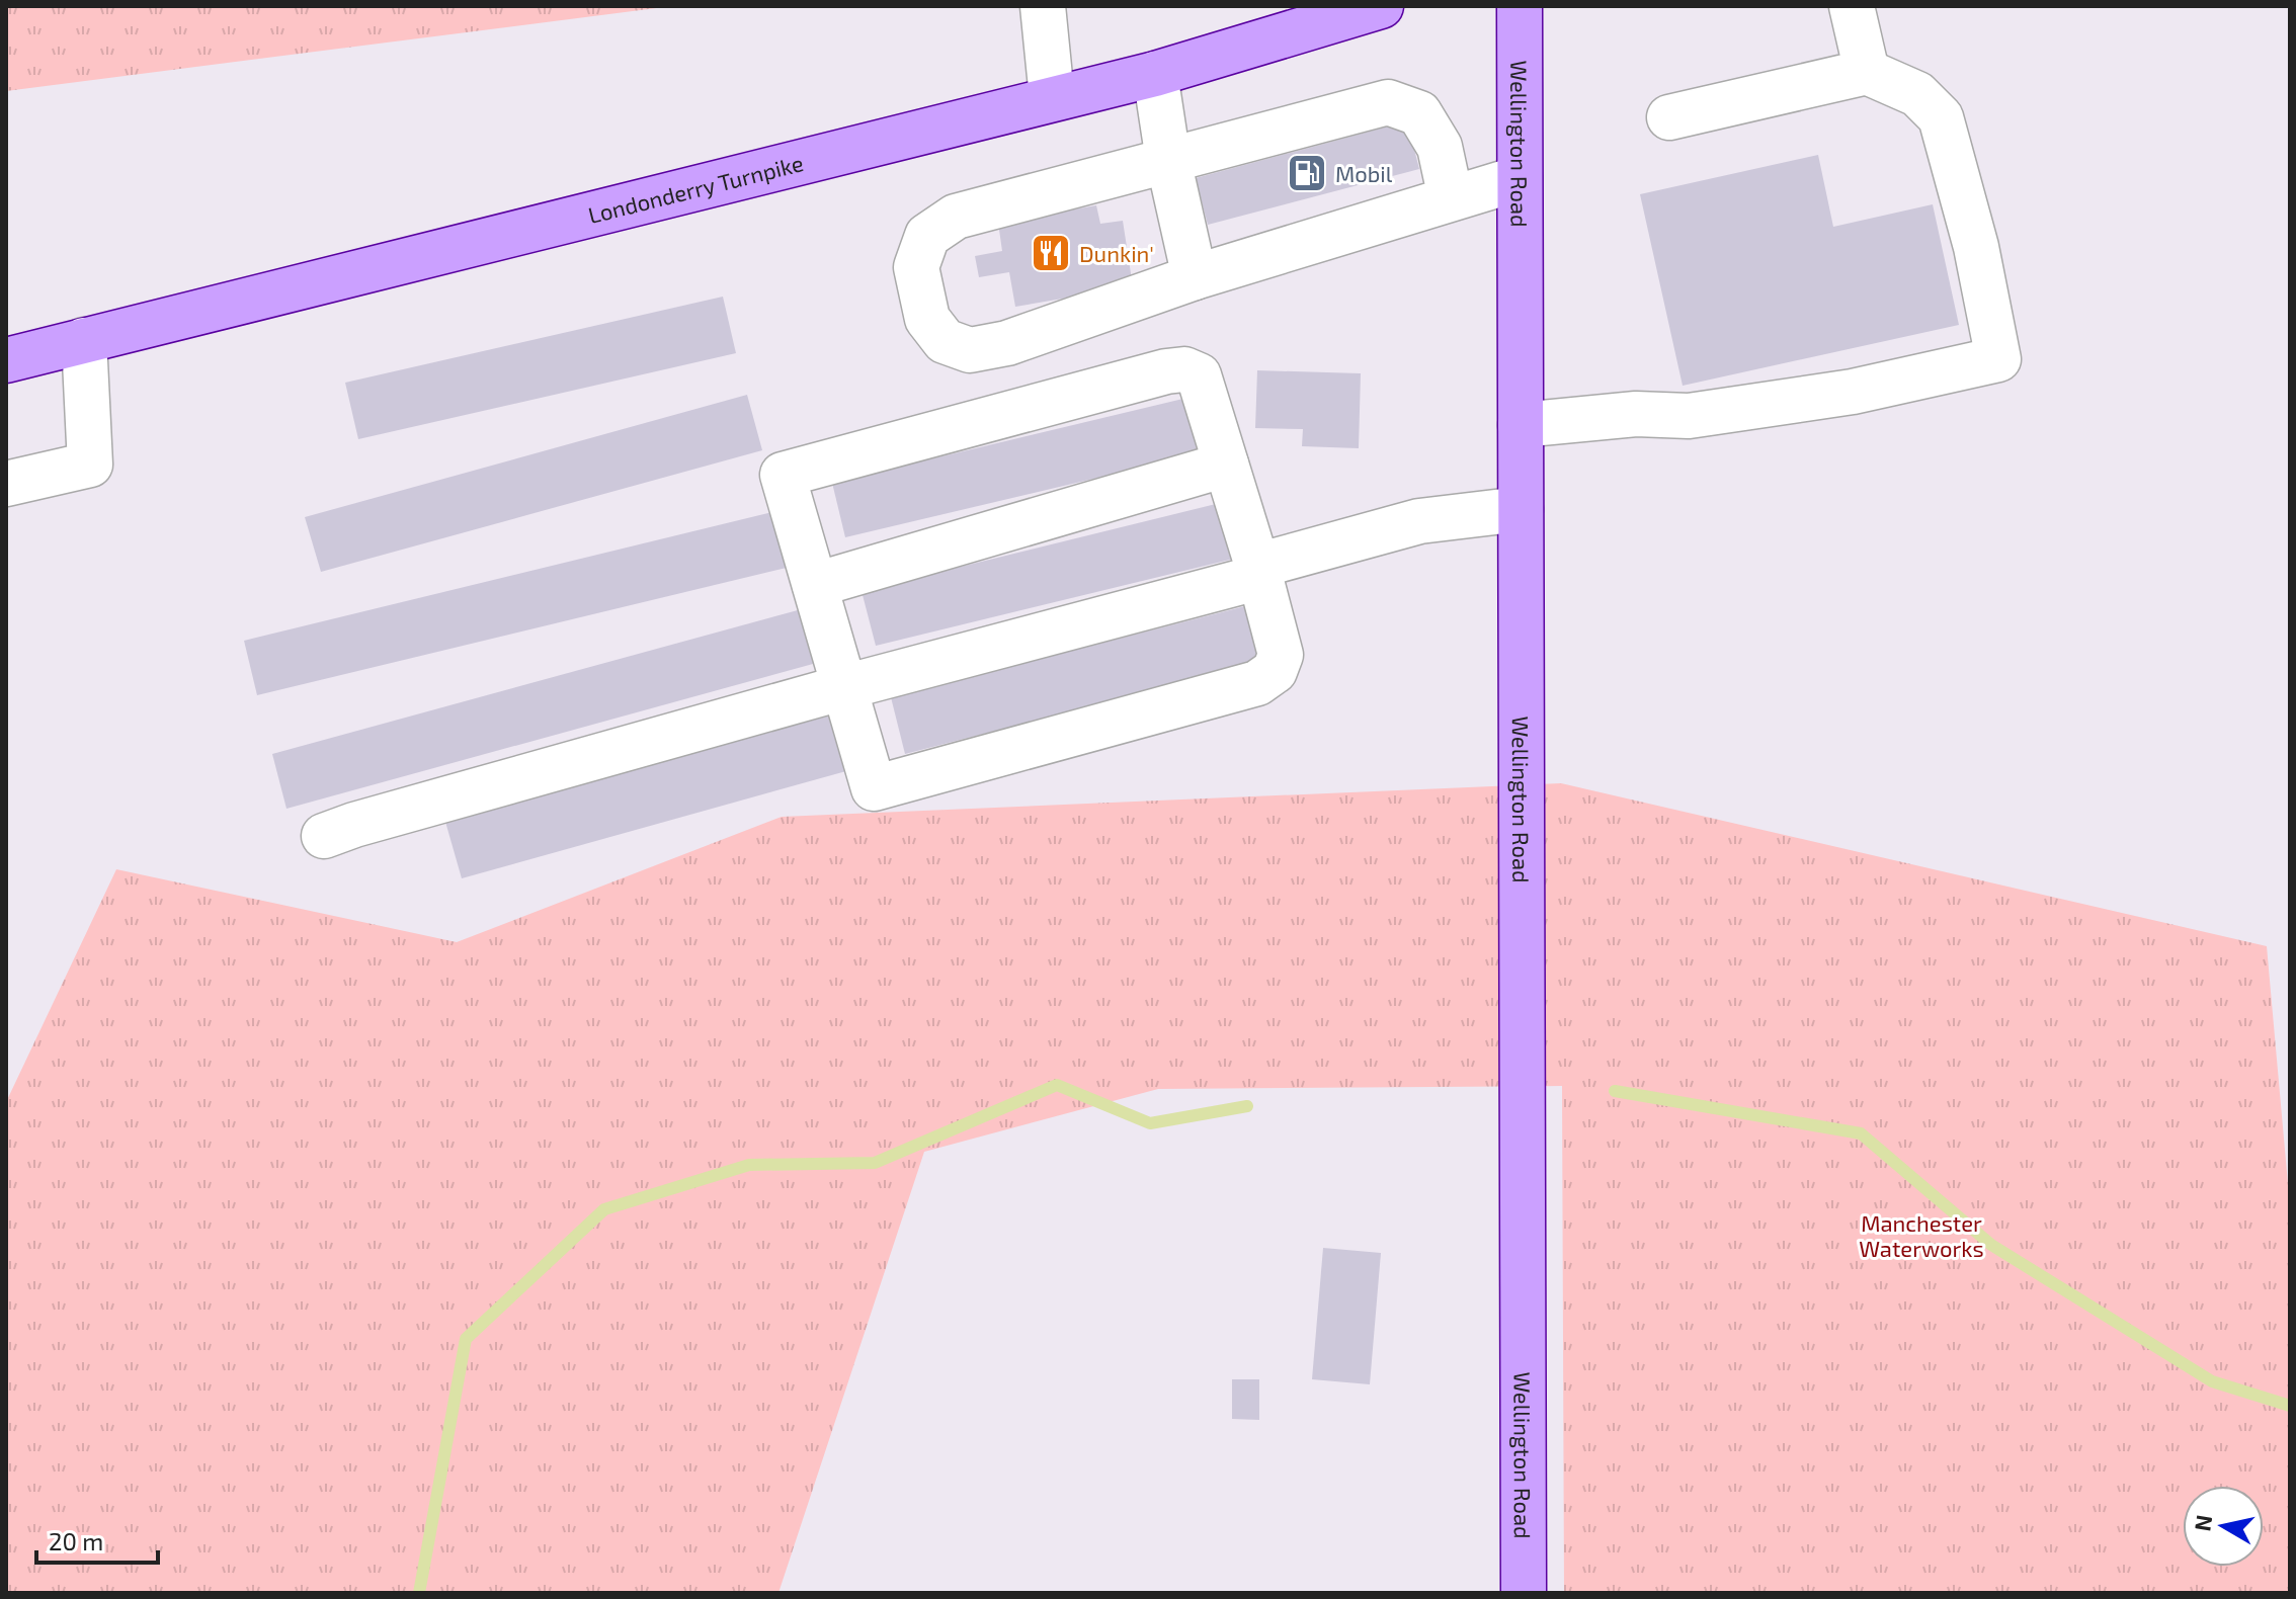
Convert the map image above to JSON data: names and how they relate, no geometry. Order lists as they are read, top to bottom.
{
  "streets": {
    "main road": ["Wellington Road", "Londonderry Turnpike"]
  },
  "parks": ["Manchester Waterworks"],
  "places": {
    "fuel station": ["Mobil"],
    "restaurant": ["Dunkin'"]
  },
  "scale_bar": "20 m",
  "north": "left"
}
